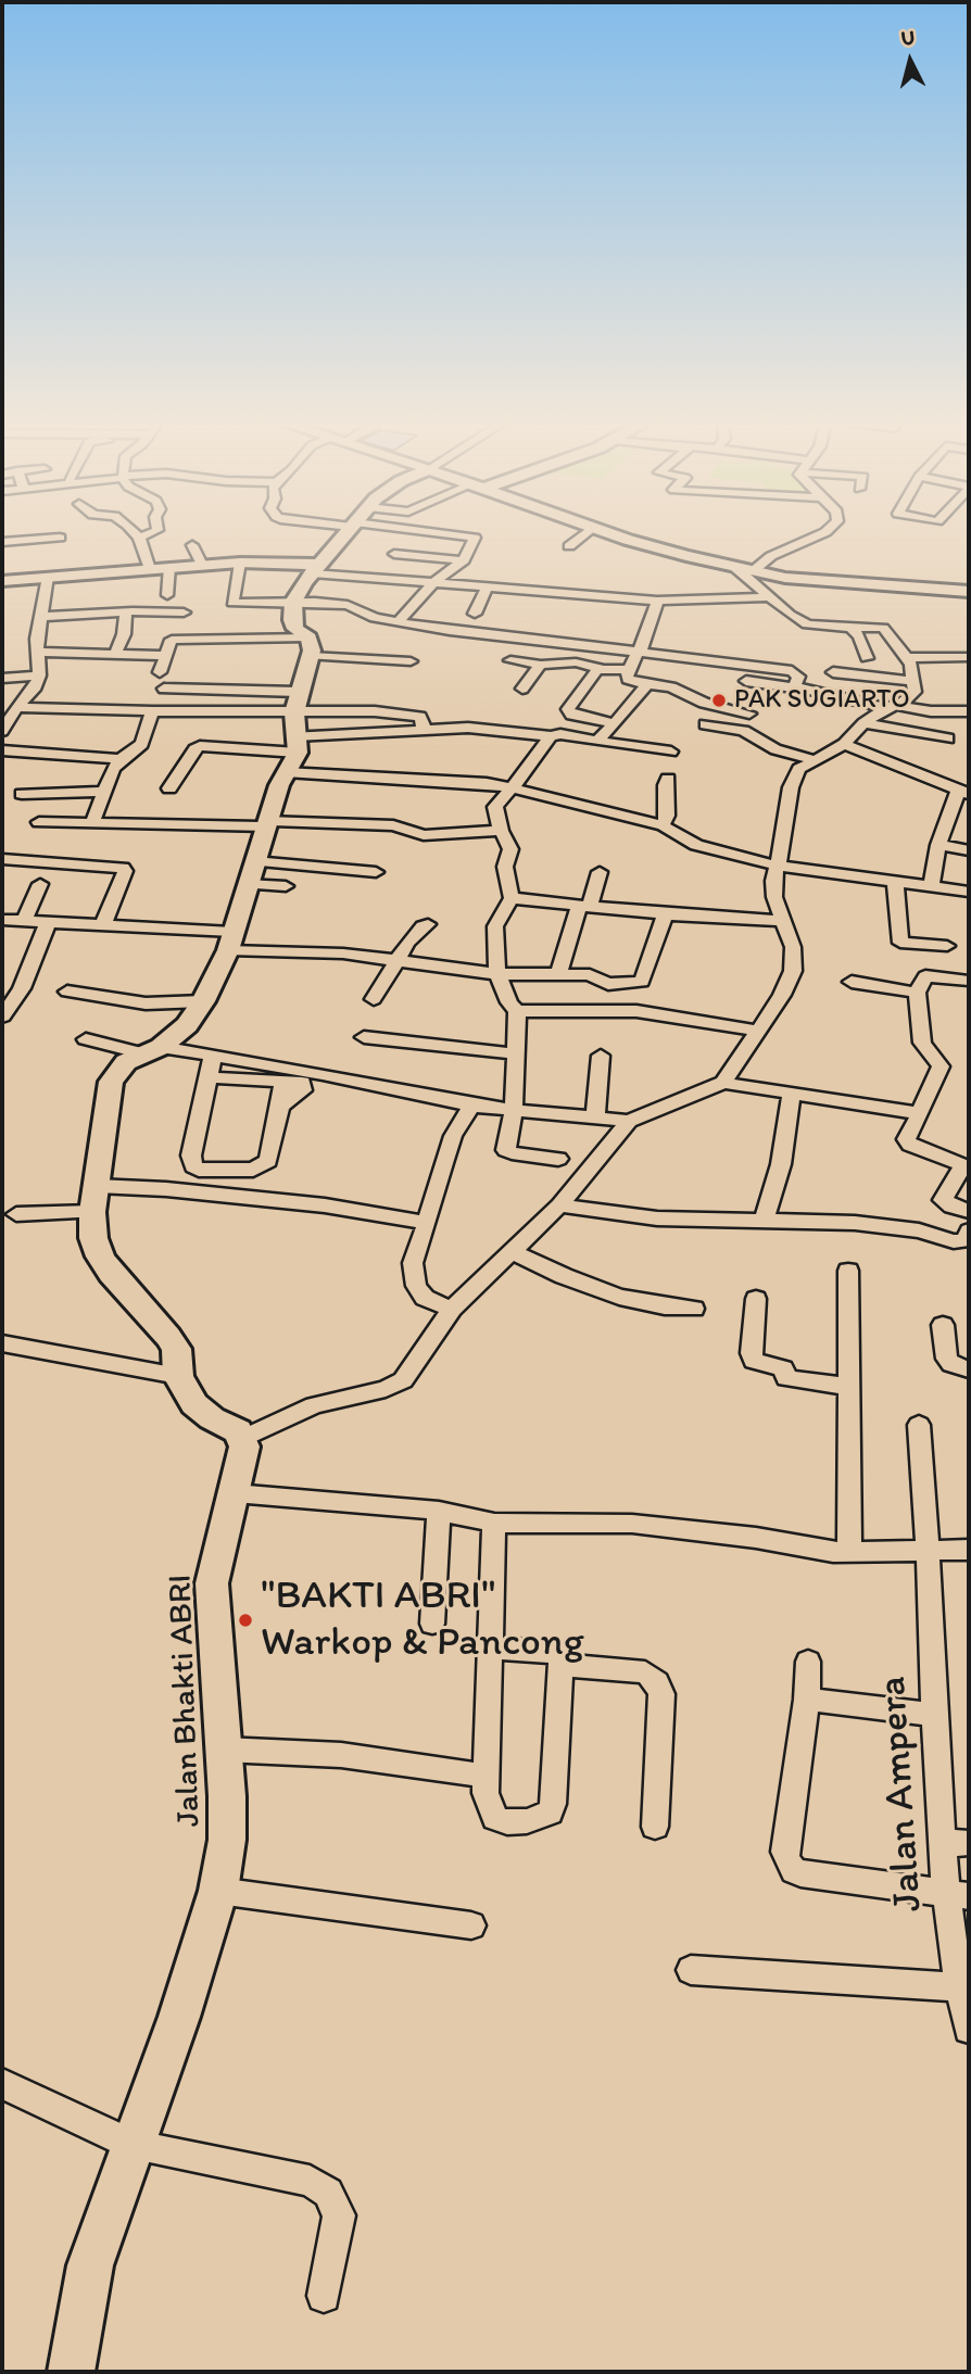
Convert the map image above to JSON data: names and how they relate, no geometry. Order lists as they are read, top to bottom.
{
  "streets": {
    "street": ["Jalan Bhakti ABRI", "Jalan Ampera"]
  },
  "places": ["PAK SUGIARTO", "\"BAKTI ABRI\" Warkop & Pancong"],
  "north": "top"
}
